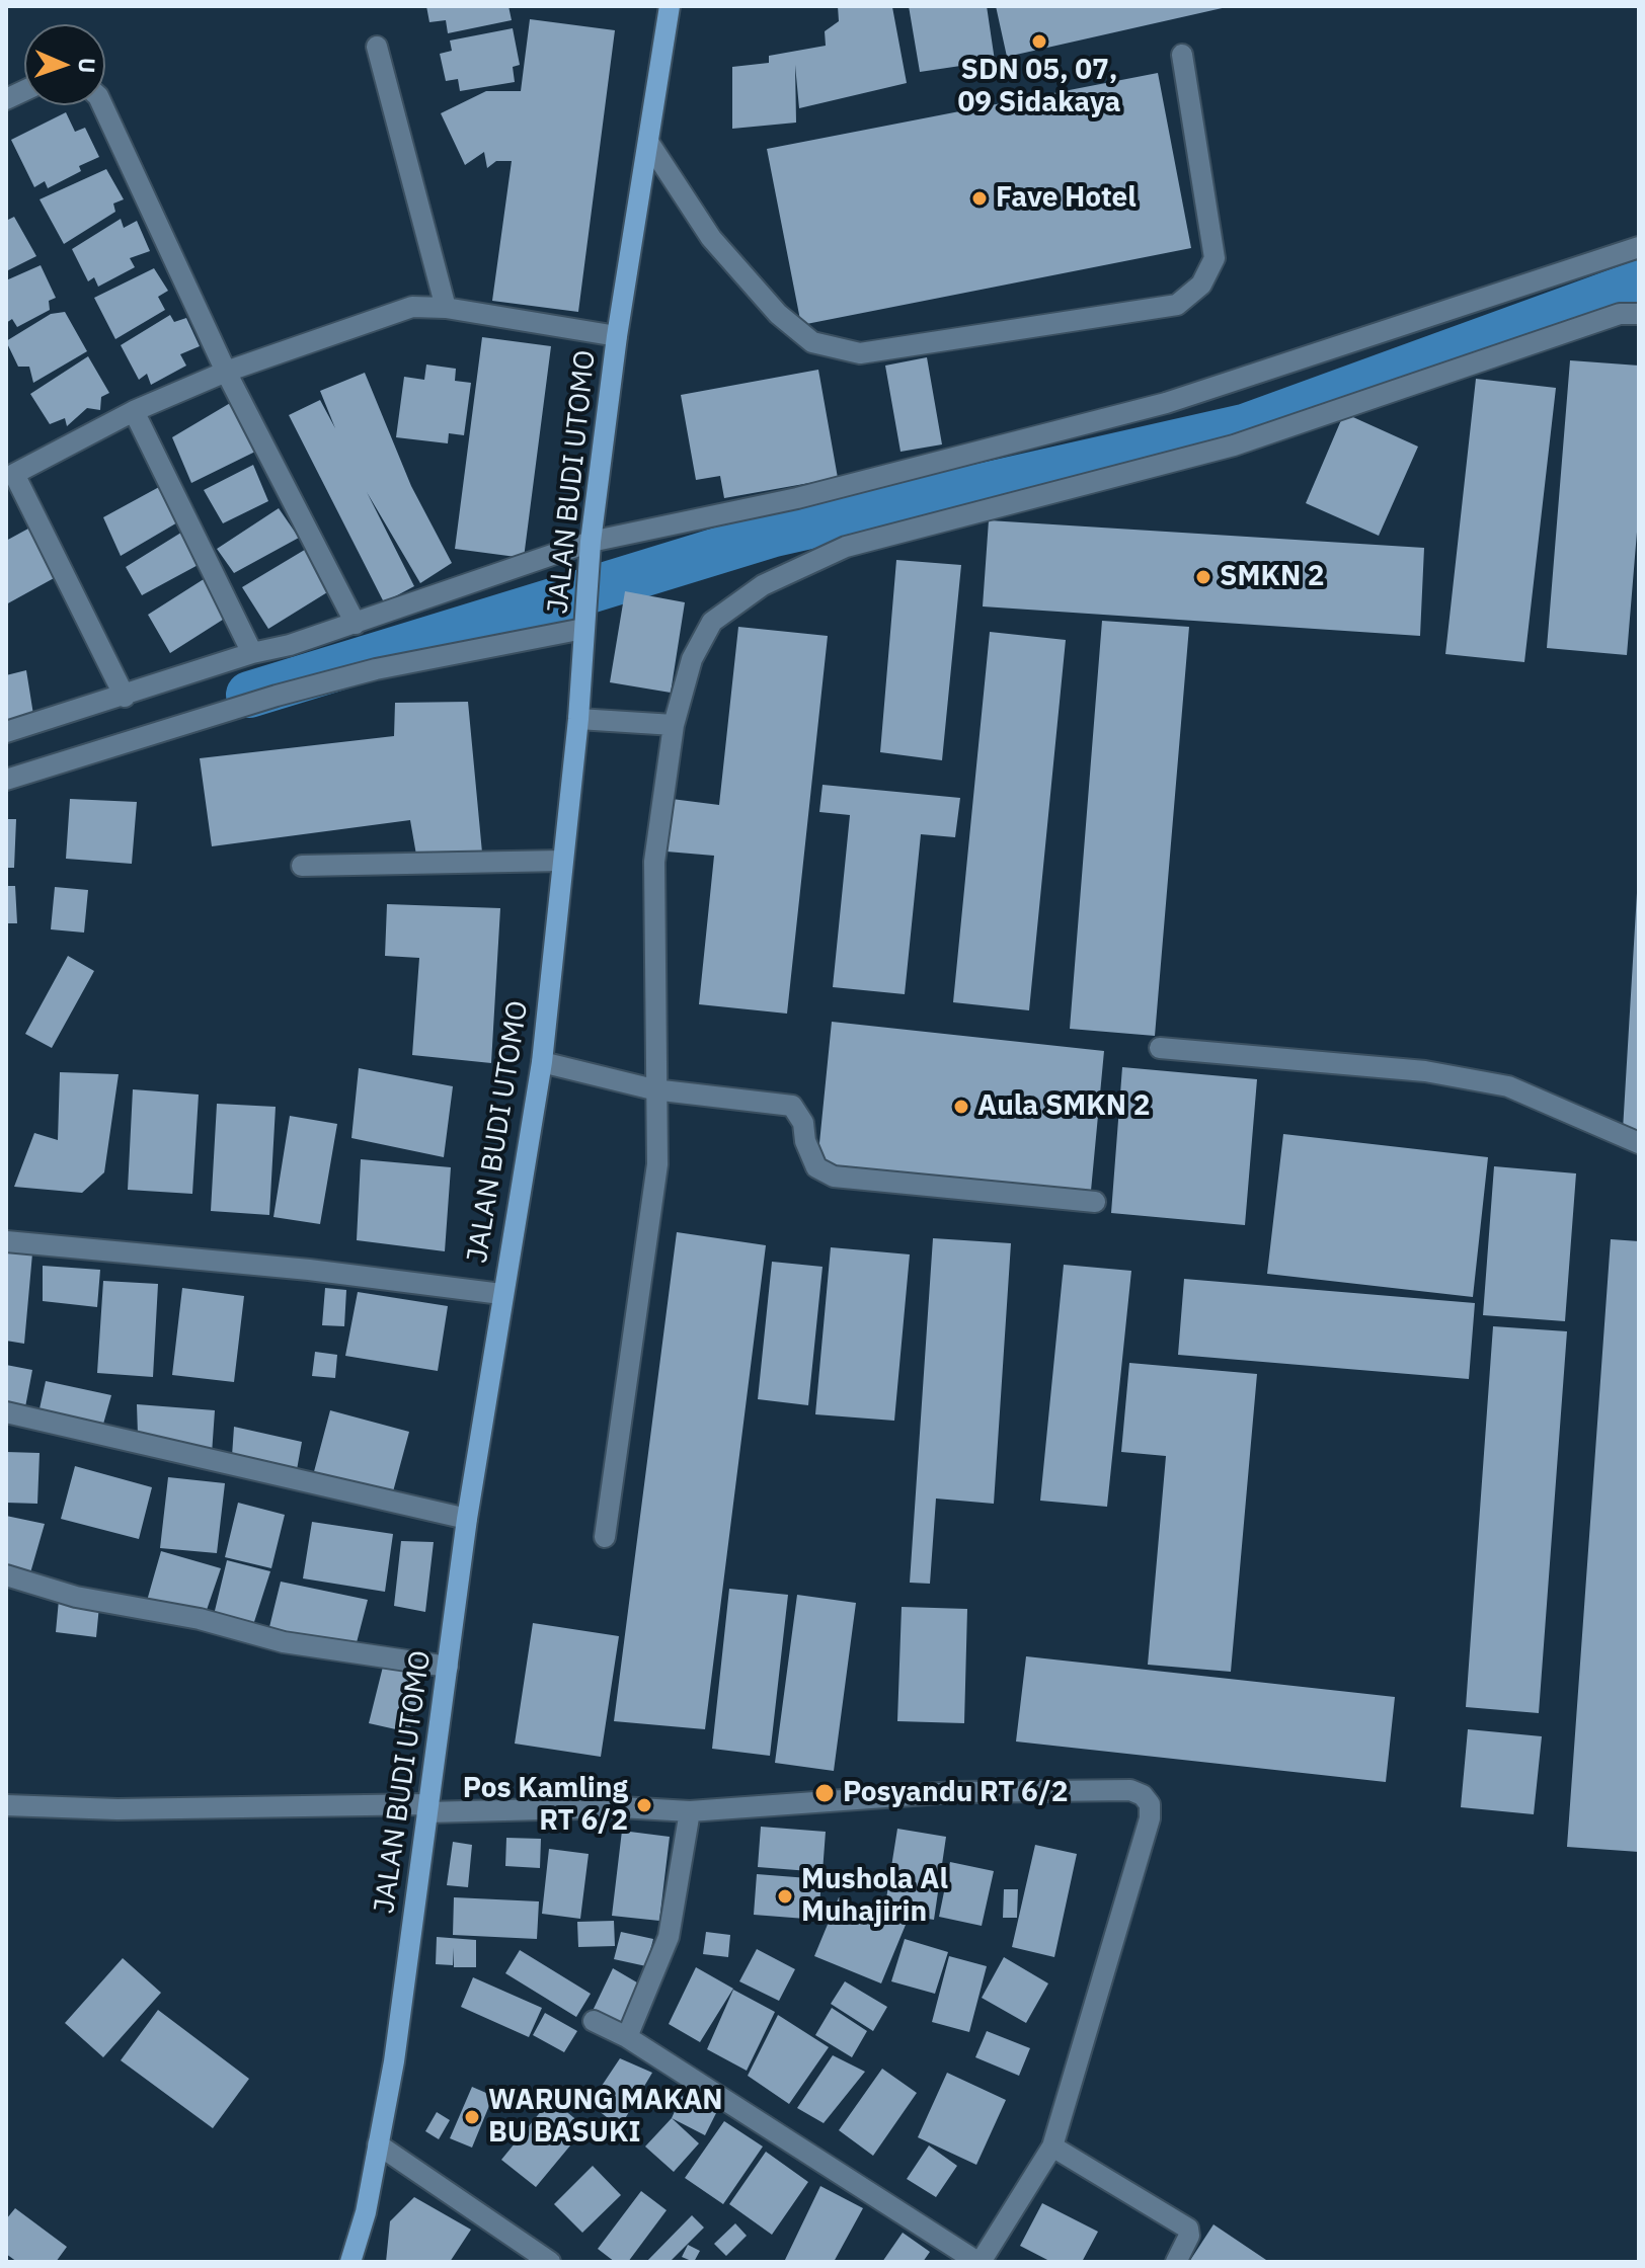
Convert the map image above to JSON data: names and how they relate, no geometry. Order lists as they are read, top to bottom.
{
  "streets": {
    "main road": ["JALAN BUDI UTOMO"]
  },
  "places": [
    "SDN 05, 07, 09 Sidakaya",
    "Fave Hotel",
    "SMKN 2",
    "Aula SMKN 2",
    "Posyandu RT 6/2",
    "Pos Kamling RT 6/2",
    "Mushola Al Muhajirin",
    "WARUNG MAKAN BU BASUKI"
  ],
  "north": "right"
}
